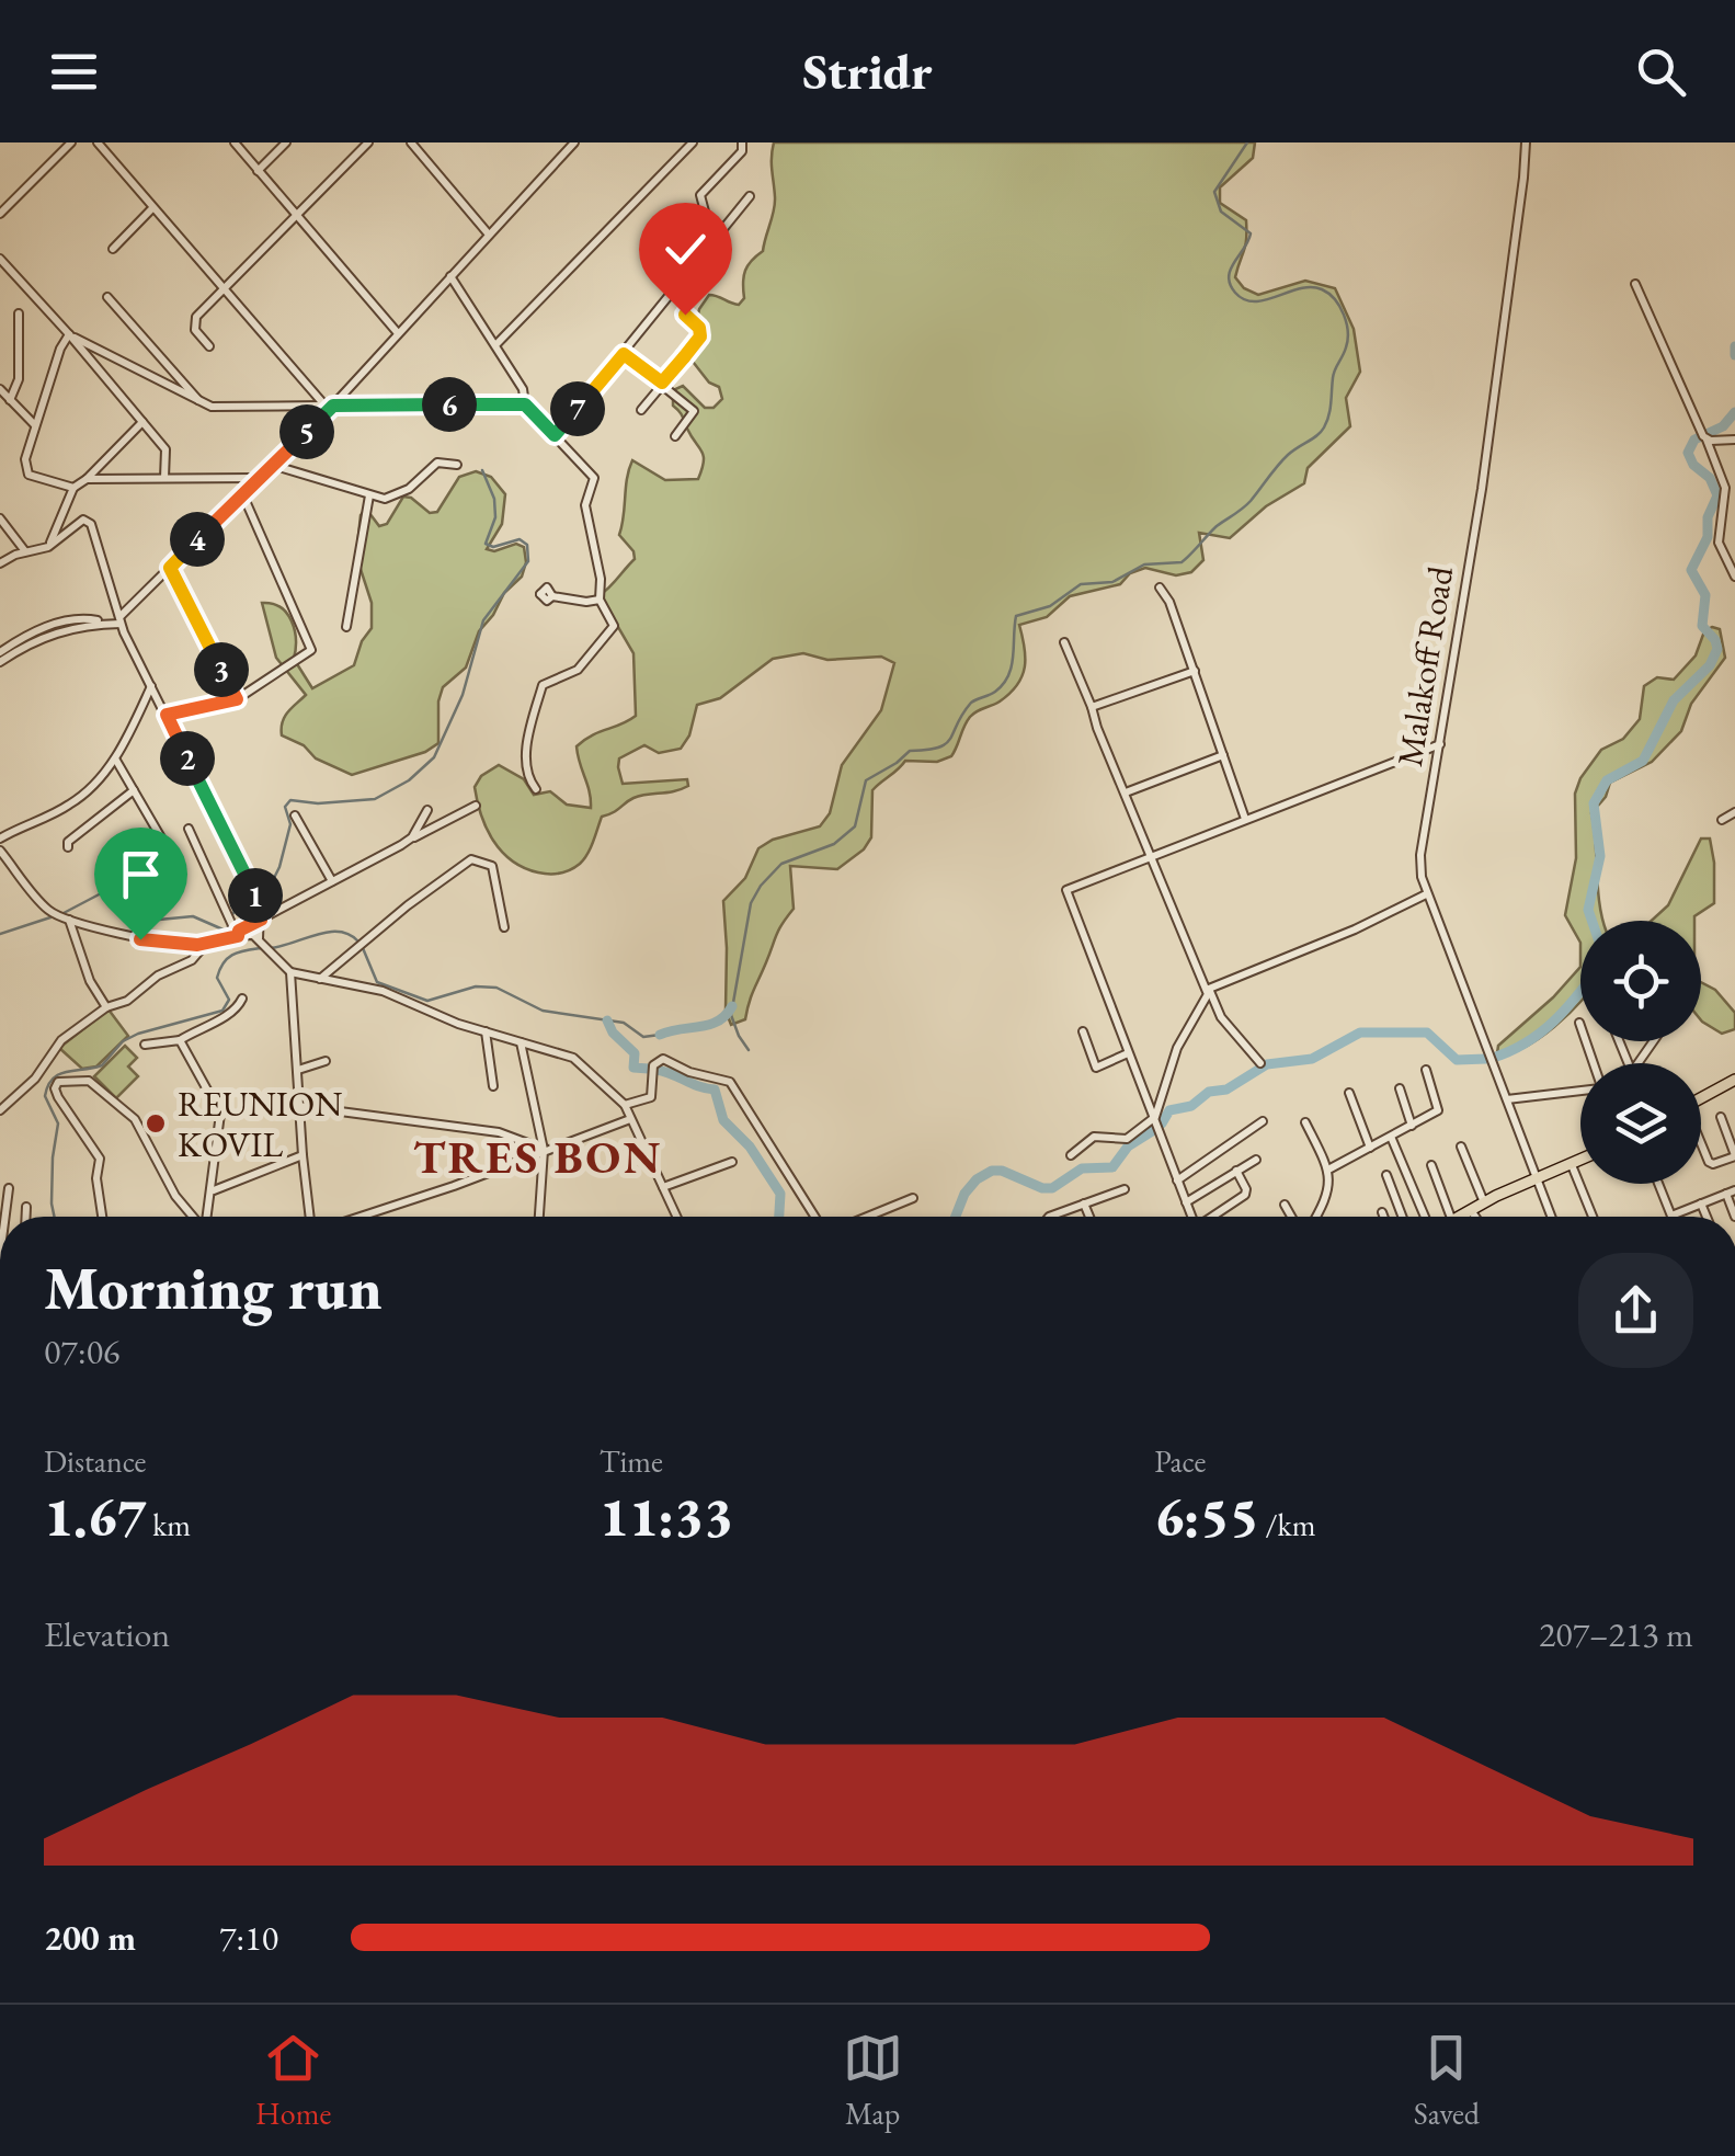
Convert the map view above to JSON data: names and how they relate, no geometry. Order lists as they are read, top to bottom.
{
  "streets": {
    "street": ["Malakoff Road"]
  },
  "districts": ["TRES BON"],
  "places": ["REUNION KOVIL"],
  "page": {
    "header": "Stridr",
    "pins": [
      "6",
      "7",
      "5",
      "4",
      "3",
      "2",
      "1"
    ],
    "heading": ["Morning run", "07:06"],
    "stats": [
      ["Distance", "1.67 km"],
      ["Time", "11:33"],
      ["Pace", "6:55 /km"]
    ],
    "chart": ["Elevation", "207–213 m"],
    "list": [
      {
        "name": "200 m",
        "note": "7:10"
      }
    ],
    "tabs": ["Home", "Map", "Saved"]
  }
}
